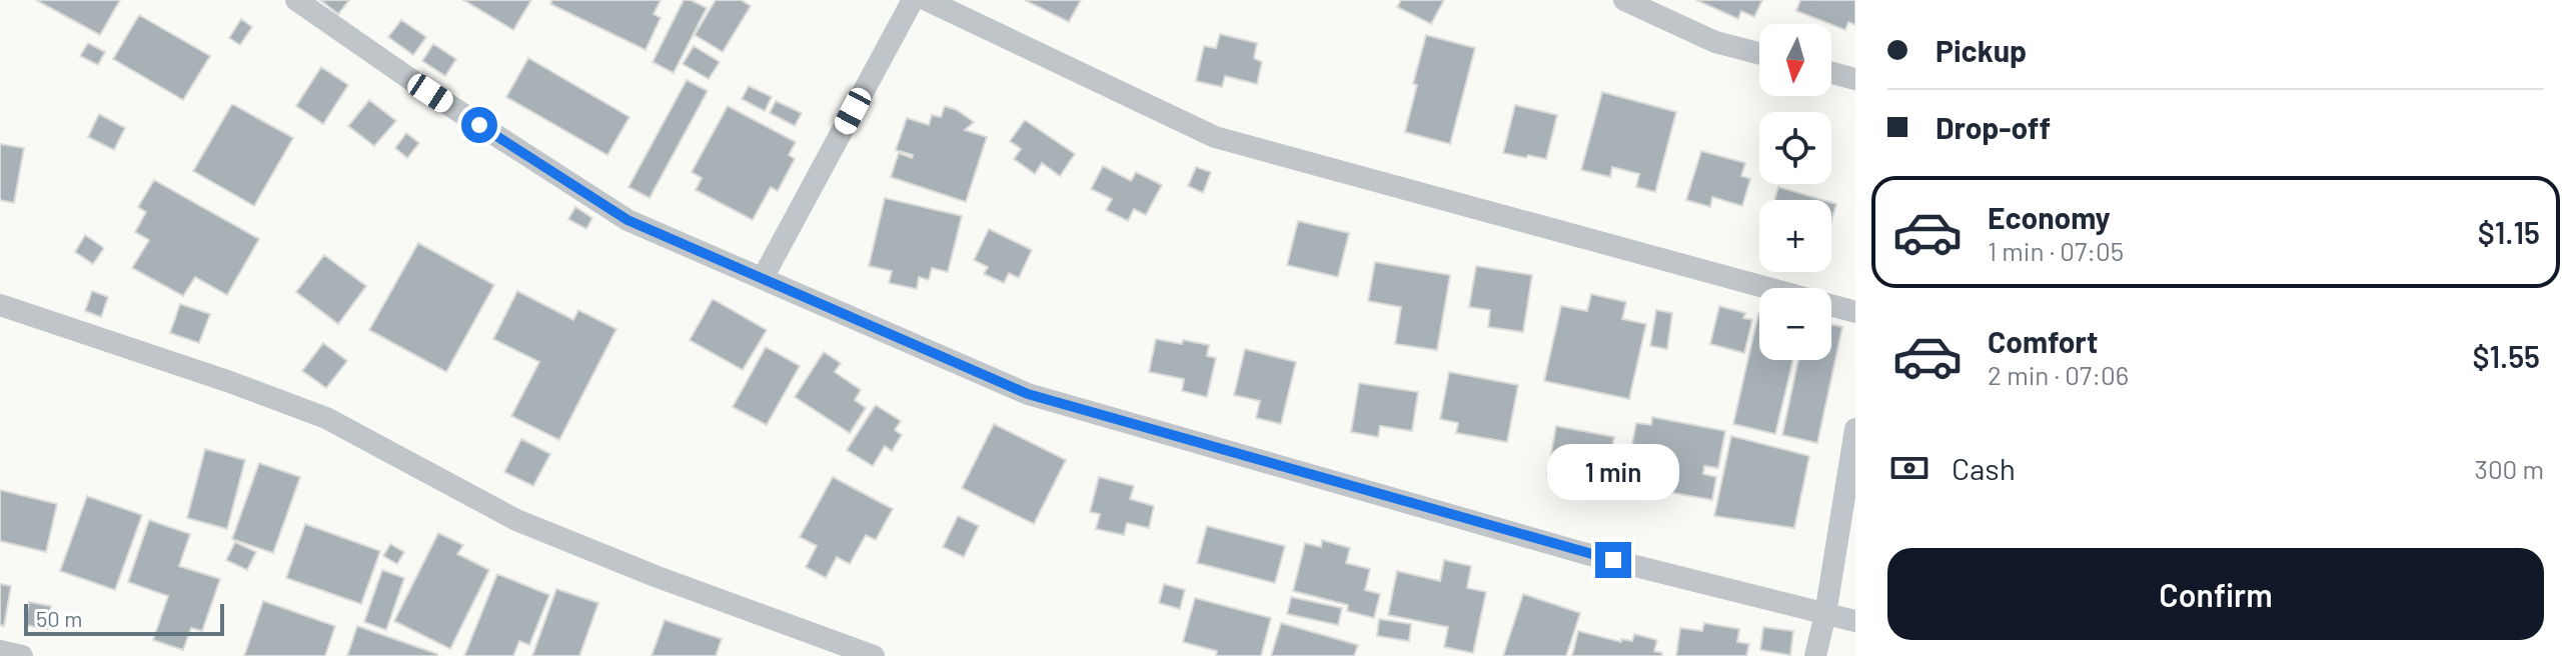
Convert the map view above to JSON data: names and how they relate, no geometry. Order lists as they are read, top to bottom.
{
  "scale_bar": "50 m",
  "north": "bottom",
  "page": {
    "banner": ["Pickup", "Drop-off"],
    "map_buttons": ["+", "−"],
    "list": [
      {
        "name": "Economy",
        "note": "1 min · 07:05",
        "value": "$1.15"
      },
      {
        "name": "Comfort",
        "note": "2 min · 07:06",
        "value": "$1.55"
      }
    ],
    "pay": ["Cash", "300 m"],
    "bubble": "1 min",
    "buttons": "Confirm",
    "scale": "50 m"
  }
}
